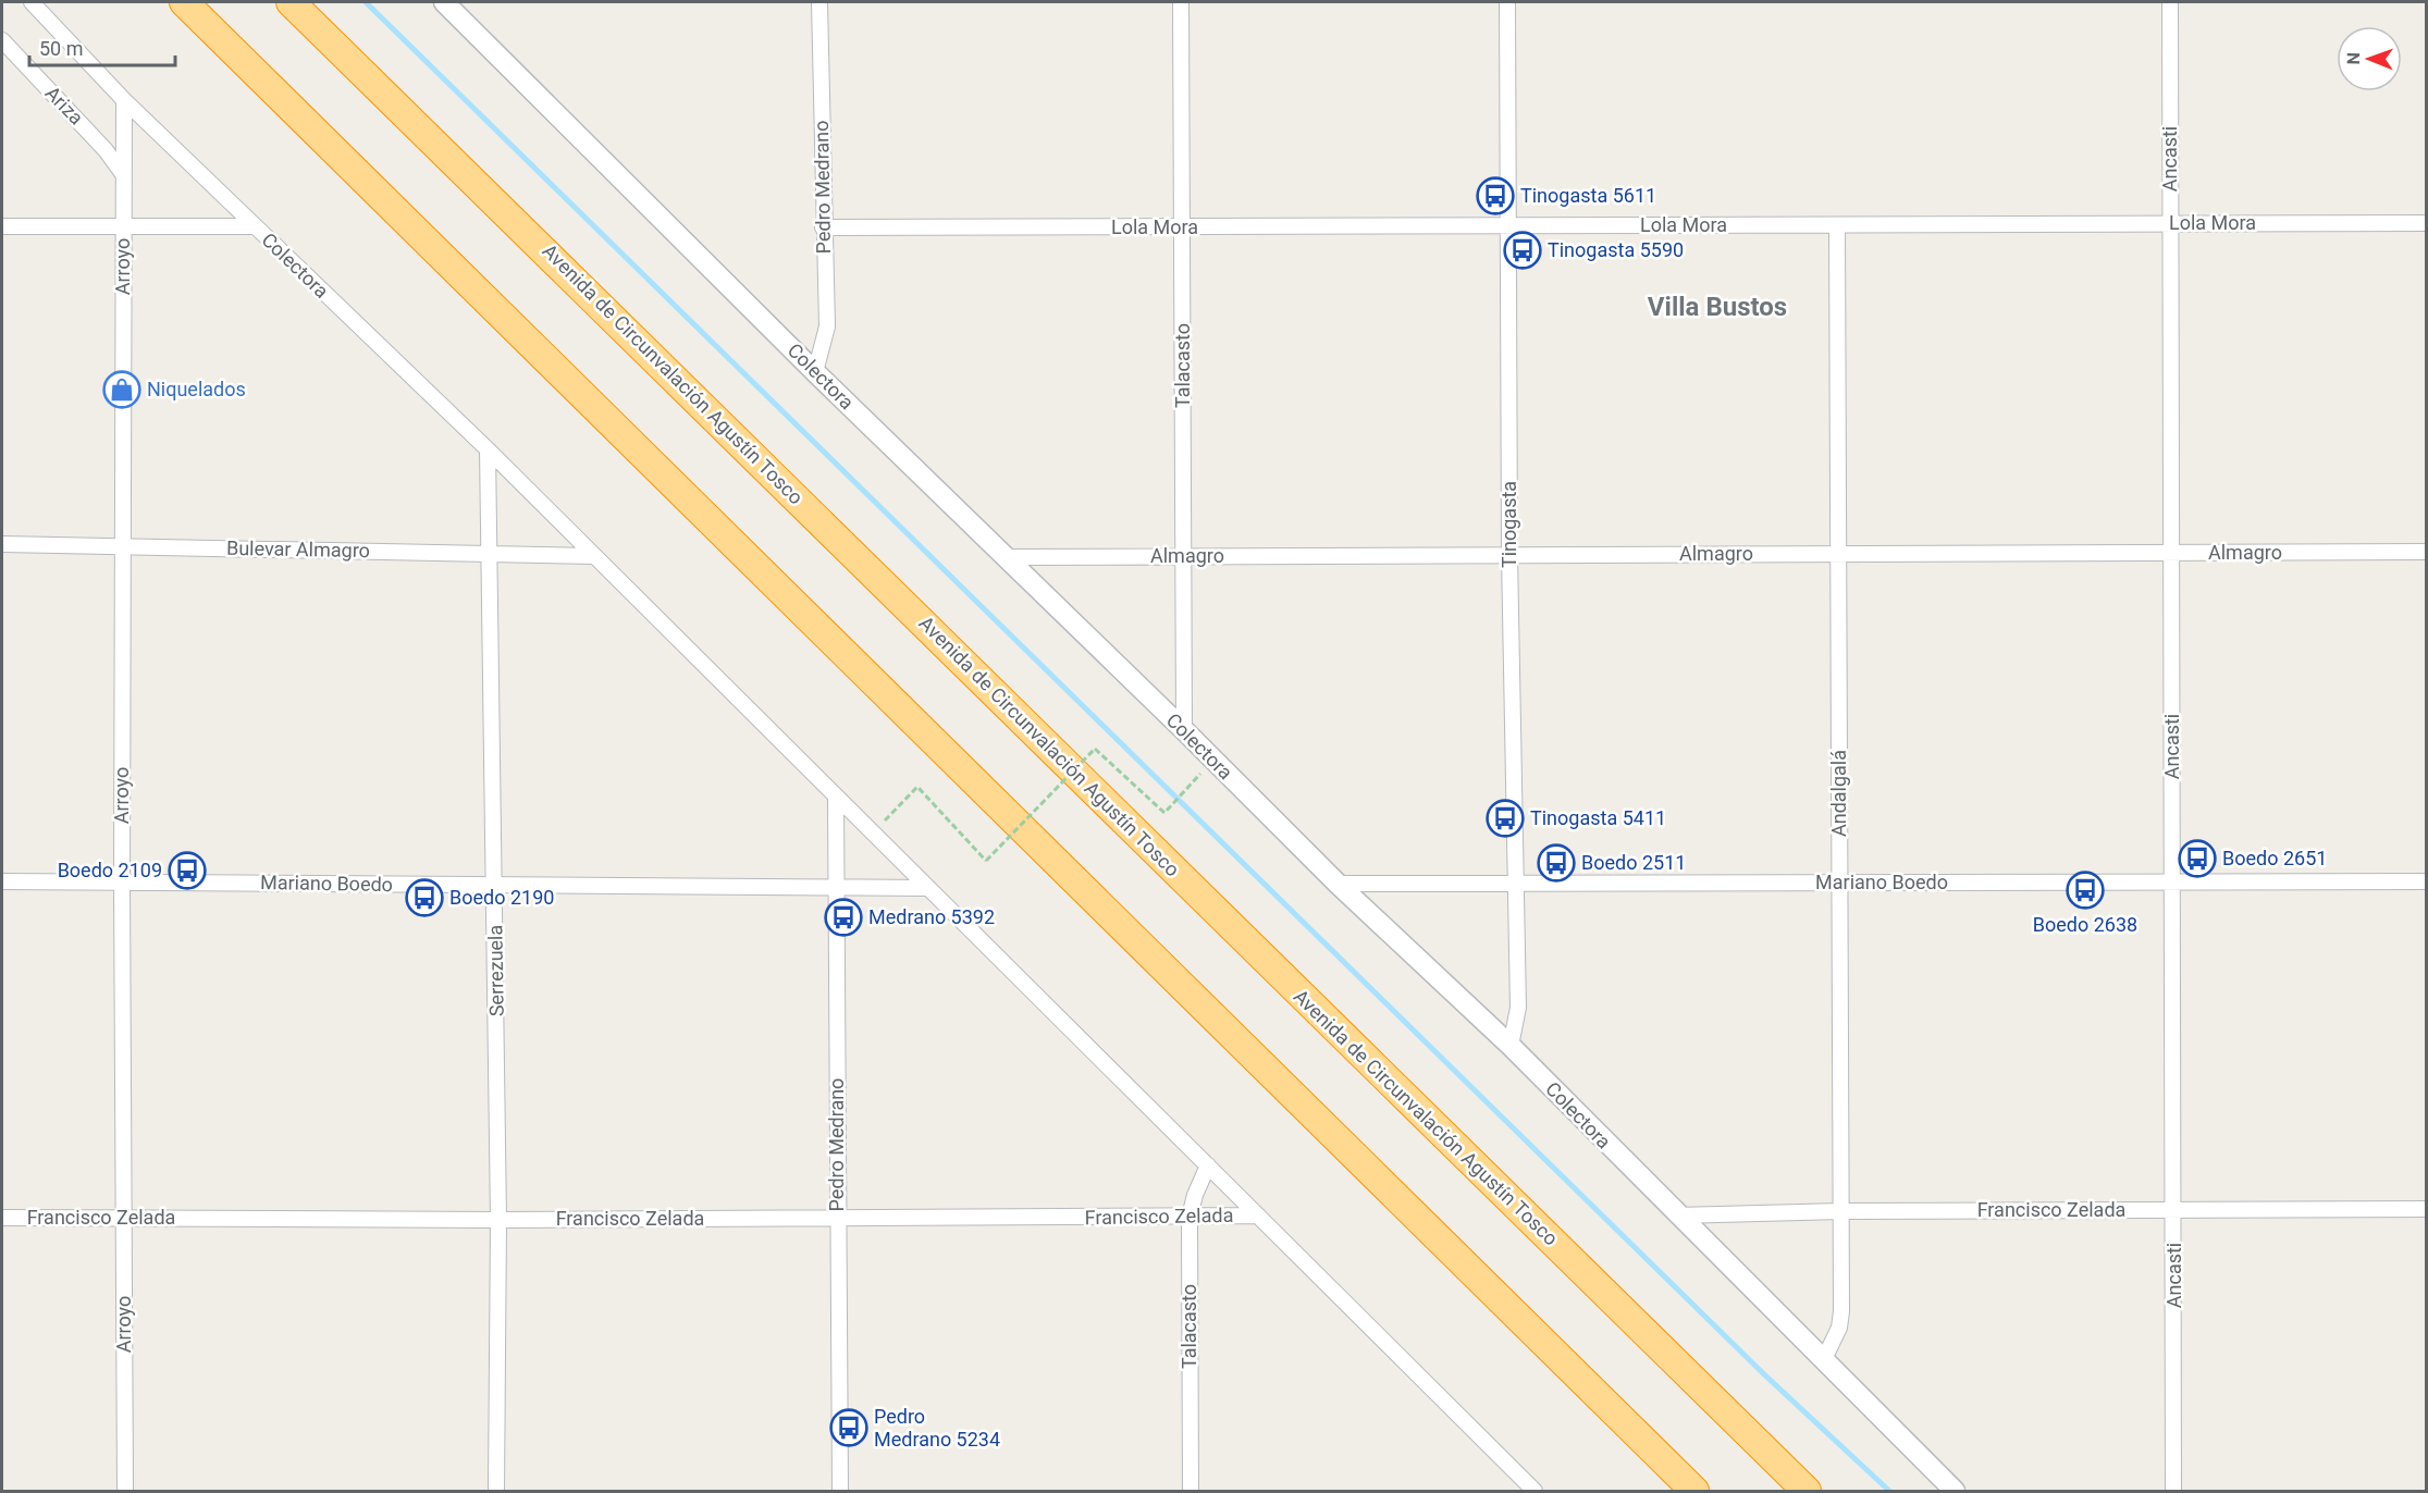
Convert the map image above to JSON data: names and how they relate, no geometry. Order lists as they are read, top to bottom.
{
  "streets": {
    "highway": ["Avenida de Circunvalación Agustín Tosco"],
    "street": [
      "Ariza",
      "Ancasti",
      "Pedro Medrano",
      "Lola Mora",
      "Colectora",
      "Arroyo",
      "Talacasto",
      "Tinogasta",
      "Bulevar Almagro",
      "Almagro",
      "Andalgalá",
      "Mariano Boedo",
      "Serrezuela",
      "Francisco Zelada"
    ]
  },
  "crossings": [
    ["Ariza", "Arroyo"],
    ["Ancasti", "Lola Mora"],
    ["Ancasti", "Almagro"],
    ["Ancasti", "Mariano Boedo"],
    ["Ancasti", "Francisco Zelada"],
    ["Pedro Medrano", "Lola Mora"],
    ["Pedro Medrano", "Colectora"],
    ["Pedro Medrano", "Mariano Boedo"],
    ["Pedro Medrano", "Francisco Zelada"],
    ["Lola Mora", "Talacasto"],
    ["Lola Mora", "Tinogasta"],
    ["Lola Mora", "Andalgalá"],
    ["Colectora", "Arroyo"],
    ["Colectora", "Talacasto"],
    ["Colectora", "Tinogasta"],
    ["Colectora", "Bulevar Almagro"],
    ["Colectora", "Almagro"],
    ["Colectora", "Andalgalá"],
    ["Colectora", "Mariano Boedo"],
    ["Colectora", "Serrezuela"],
    ["Colectora", "Francisco Zelada"],
    ["Arroyo", "Bulevar Almagro"],
    ["Arroyo", "Mariano Boedo"],
    ["Arroyo", "Francisco Zelada"],
    ["Talacasto", "Almagro"],
    ["Talacasto", "Francisco Zelada"],
    ["Tinogasta", "Almagro"],
    ["Tinogasta", "Mariano Boedo"],
    ["Bulevar Almagro", "Serrezuela"],
    ["Almagro", "Andalgalá"],
    ["Andalgalá", "Mariano Boedo"],
    ["Andalgalá", "Francisco Zelada"],
    ["Mariano Boedo", "Serrezuela"],
    ["Serrezuela", "Francisco Zelada"]
  ],
  "districts": ["Villa Bustos"],
  "places": {
    "bus stop": [
      "Tinogasta 5611",
      "Tinogasta 5590",
      "Tinogasta 5411",
      "Boedo 2651",
      "Boedo 2511",
      "Boedo 2109",
      "Boedo 2638",
      "Boedo 2190",
      "Medrano 5392",
      "Pedro Medrano 5234"
    ],
    "shop": ["Niquelados"]
  },
  "scale_bar": "50 m",
  "north": "left"
}
